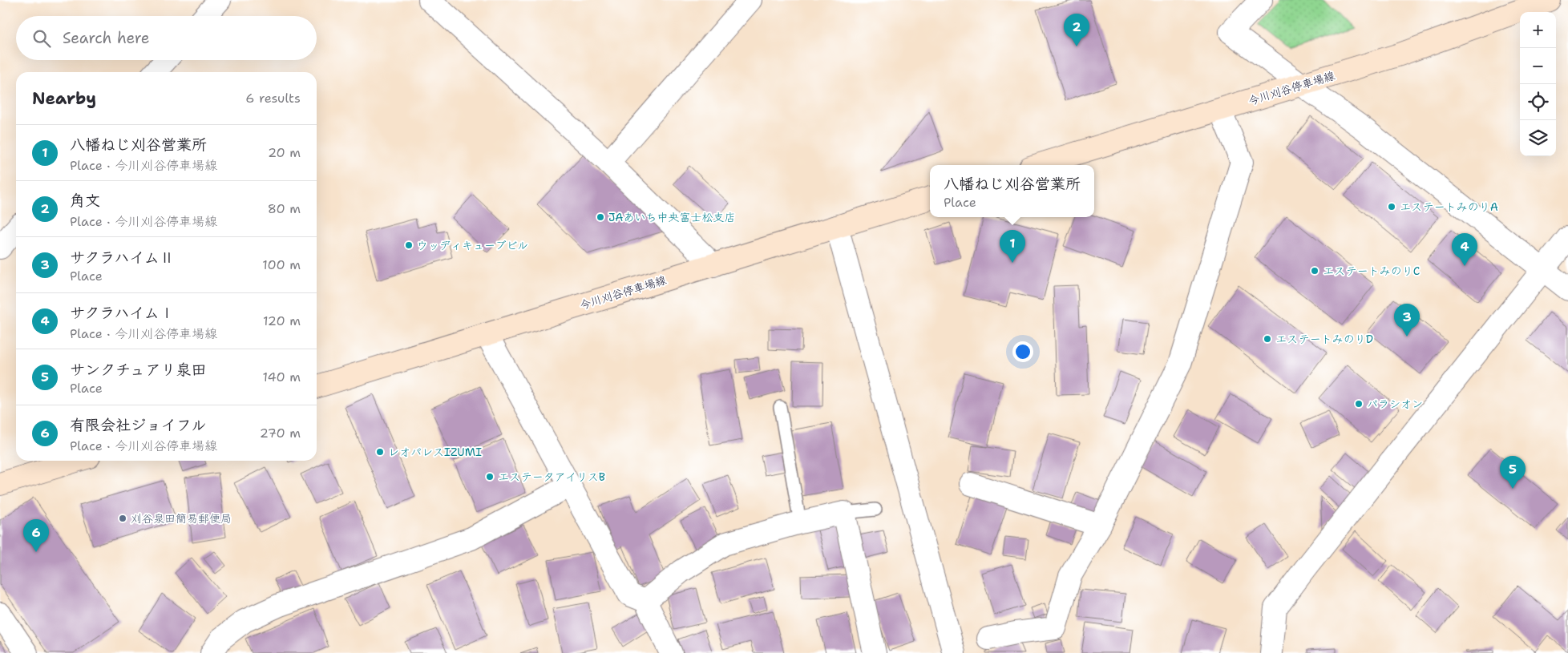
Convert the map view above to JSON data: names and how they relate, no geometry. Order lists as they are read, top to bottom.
{
  "streets": {
    "main road": ["今川刈谷停車場線"]
  },
  "places": [
    "エステートみのりA",
    "JAあいち中央富士松支店",
    "ウッディキューブビル",
    "エステートみのりC",
    "エステートみのりD",
    "パラシオン",
    "レオパレスIZUMI",
    "エステータアイリスB",
    "刈谷泉田簡易郵便局"
  ],
  "page": {
    "map_buttons": ["+", "−"],
    "pins": [
      "2",
      "1",
      "4",
      "3",
      "5",
      "6"
    ],
    "search": "Search here",
    "heading": ["Nearby", "6 results"],
    "list": [
      {
        "mark": "1",
        "name": "八幡ねじ刈谷営業所",
        "note": "Place · 今川刈谷停車場線",
        "value": "20 m"
      },
      {
        "mark": "2",
        "name": "角文",
        "note": "Place · 今川刈谷停車場線",
        "value": "80 m"
      },
      {
        "mark": "3",
        "name": "サクラハイムⅡ",
        "note": "Place",
        "value": "100 m"
      },
      {
        "mark": "4",
        "name": "サクラハイムⅠ",
        "note": "Place · 今川刈谷停車場線",
        "value": "120 m"
      },
      {
        "mark": "5",
        "name": "サンクチュアリ泉田",
        "note": "Place",
        "value": "140 m"
      },
      {
        "mark": "6",
        "name": "有限会社ジョイフル",
        "note": "Place · 今川刈谷停車場線",
        "value": "270 m"
      }
    ],
    "popup": ["八幡ねじ刈谷営業所", "Place"]
  }
}
